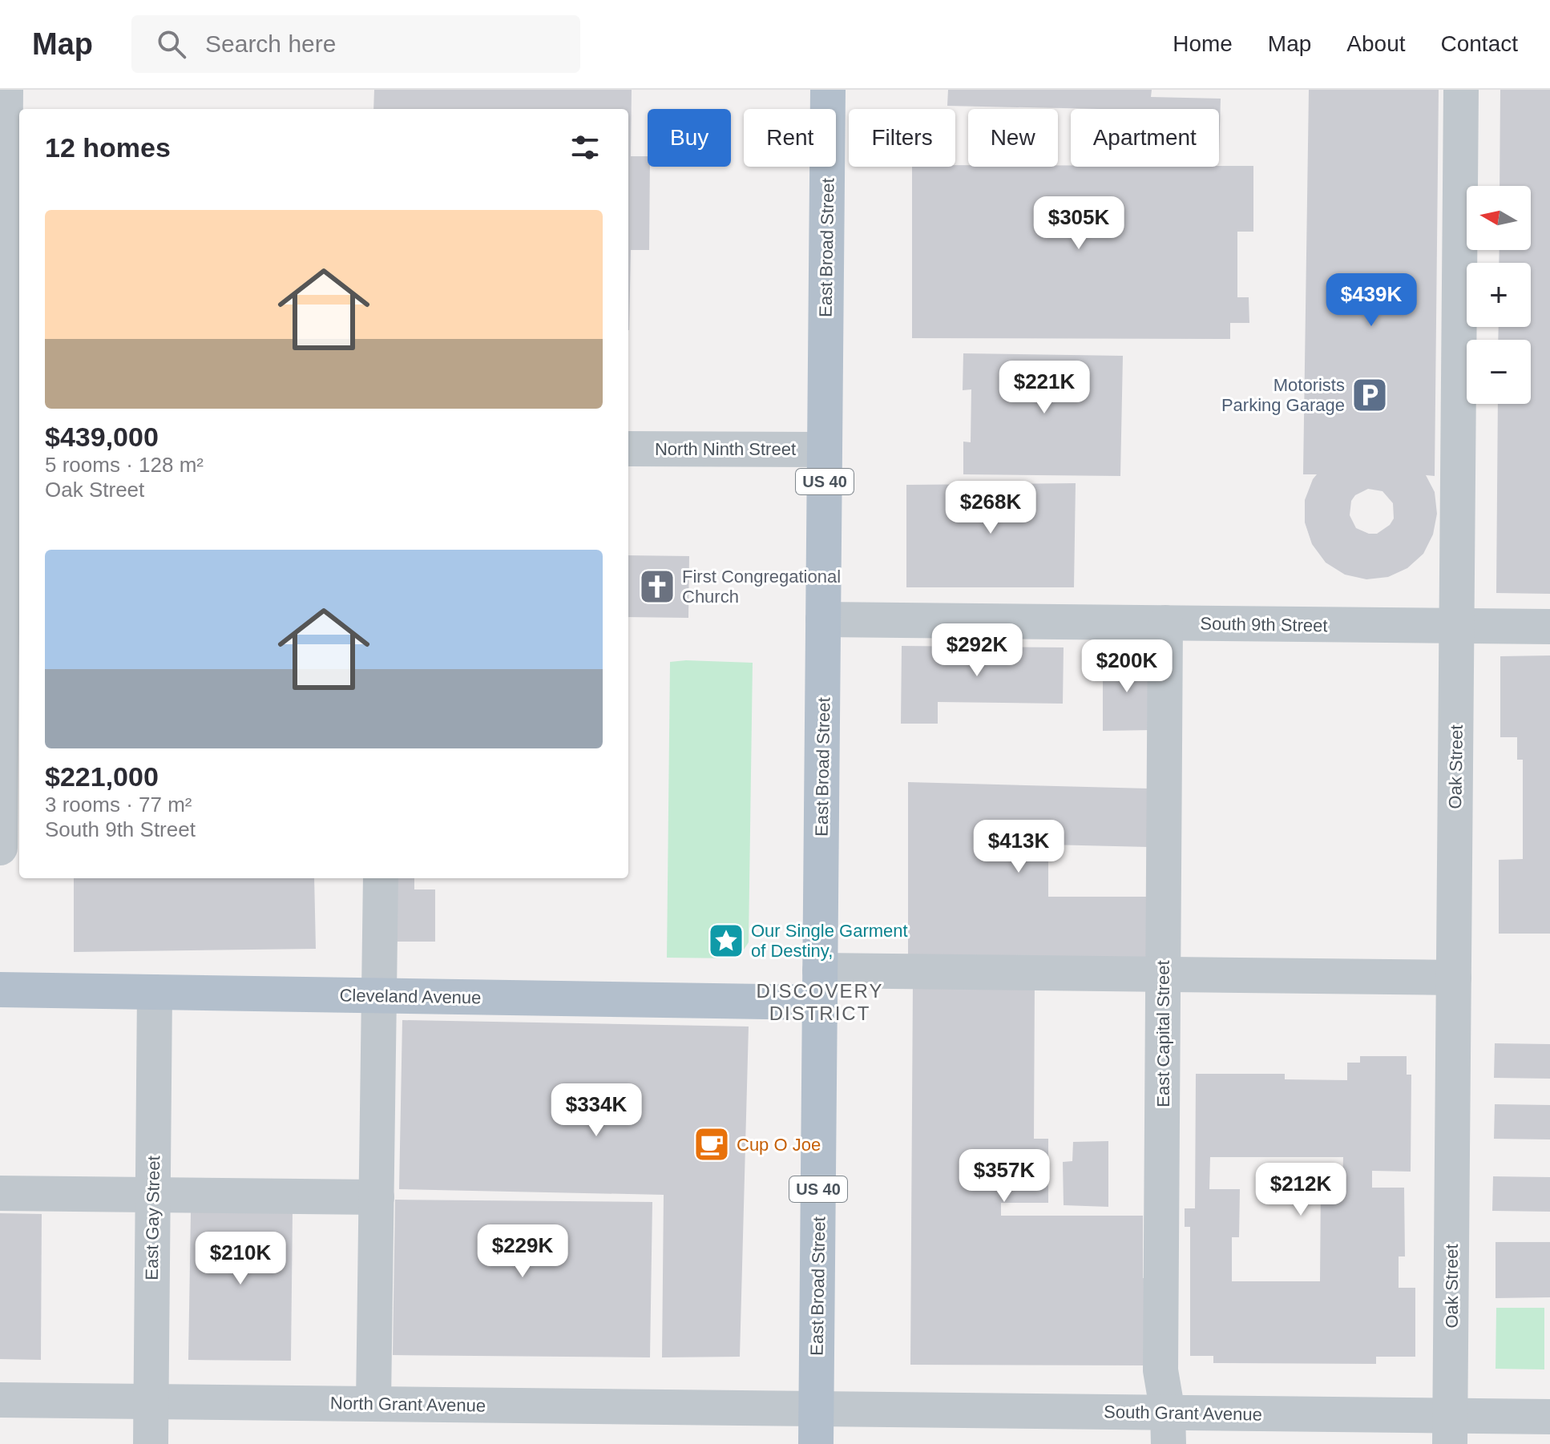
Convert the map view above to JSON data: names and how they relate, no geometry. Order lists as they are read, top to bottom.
{
  "streets": {
    "main road": ["East Broad Street", "US 40", "Cleveland Avenue"],
    "street": [
      "North Ninth Street",
      "South 9th Street",
      "Oak Street",
      "East Capital Street",
      "East Gay Street",
      "North Grant Avenue",
      "South Grant Avenue"
    ]
  },
  "crossings": [
    ["East Broad Street", "North Ninth Street"],
    ["East Broad Street", "South 9th Street"],
    ["East Broad Street", "Cleveland Avenue"],
    ["East Broad Street", "North Grant Avenue"],
    ["East Broad Street", "South Grant Avenue"],
    ["South 9th Street", "Oak Street"],
    ["South 9th Street", "East Capital Street"],
    ["Oak Street", "South Grant Avenue"],
    ["Cleveland Avenue", "East Gay Street"],
    ["East Capital Street", "South Grant Avenue"],
    ["East Gay Street", "North Grant Avenue"],
    ["North Grant Avenue", "South Grant Avenue"]
  ],
  "districts": ["DISCOVERY DISTRICT"],
  "places": {
    "parking": ["Motorists Parking Garage"],
    "church": ["First Congregational Church"],
    "place": ["Our Single Garment of Destiny,"],
    "cafe": ["Cup O Joe"]
  },
  "north": "left",
  "page": {
    "header": "Map",
    "search": "Search here",
    "nav": [
      "Home",
      "Map",
      "About",
      "Contact"
    ],
    "chip": [
      "Buy",
      "Rent",
      "Filters",
      "New",
      "Apartment"
    ],
    "heading": "12 homes",
    "map_buttons": ["+", "−"],
    "list": [
      {
        "name": "$439,000",
        "note": "5 rooms · 128 m² · Oak Street"
      },
      {
        "name": "$221,000",
        "note": "3 rooms · 77 m² · South 9th Street"
      }
    ],
    "price": [
      "$305K",
      "$439K",
      "$221K",
      "$268K",
      "$292K",
      "$200K",
      "$413K",
      "$334K",
      "$357K",
      "$212K",
      "$229K",
      "$210K"
    ]
  }
}
